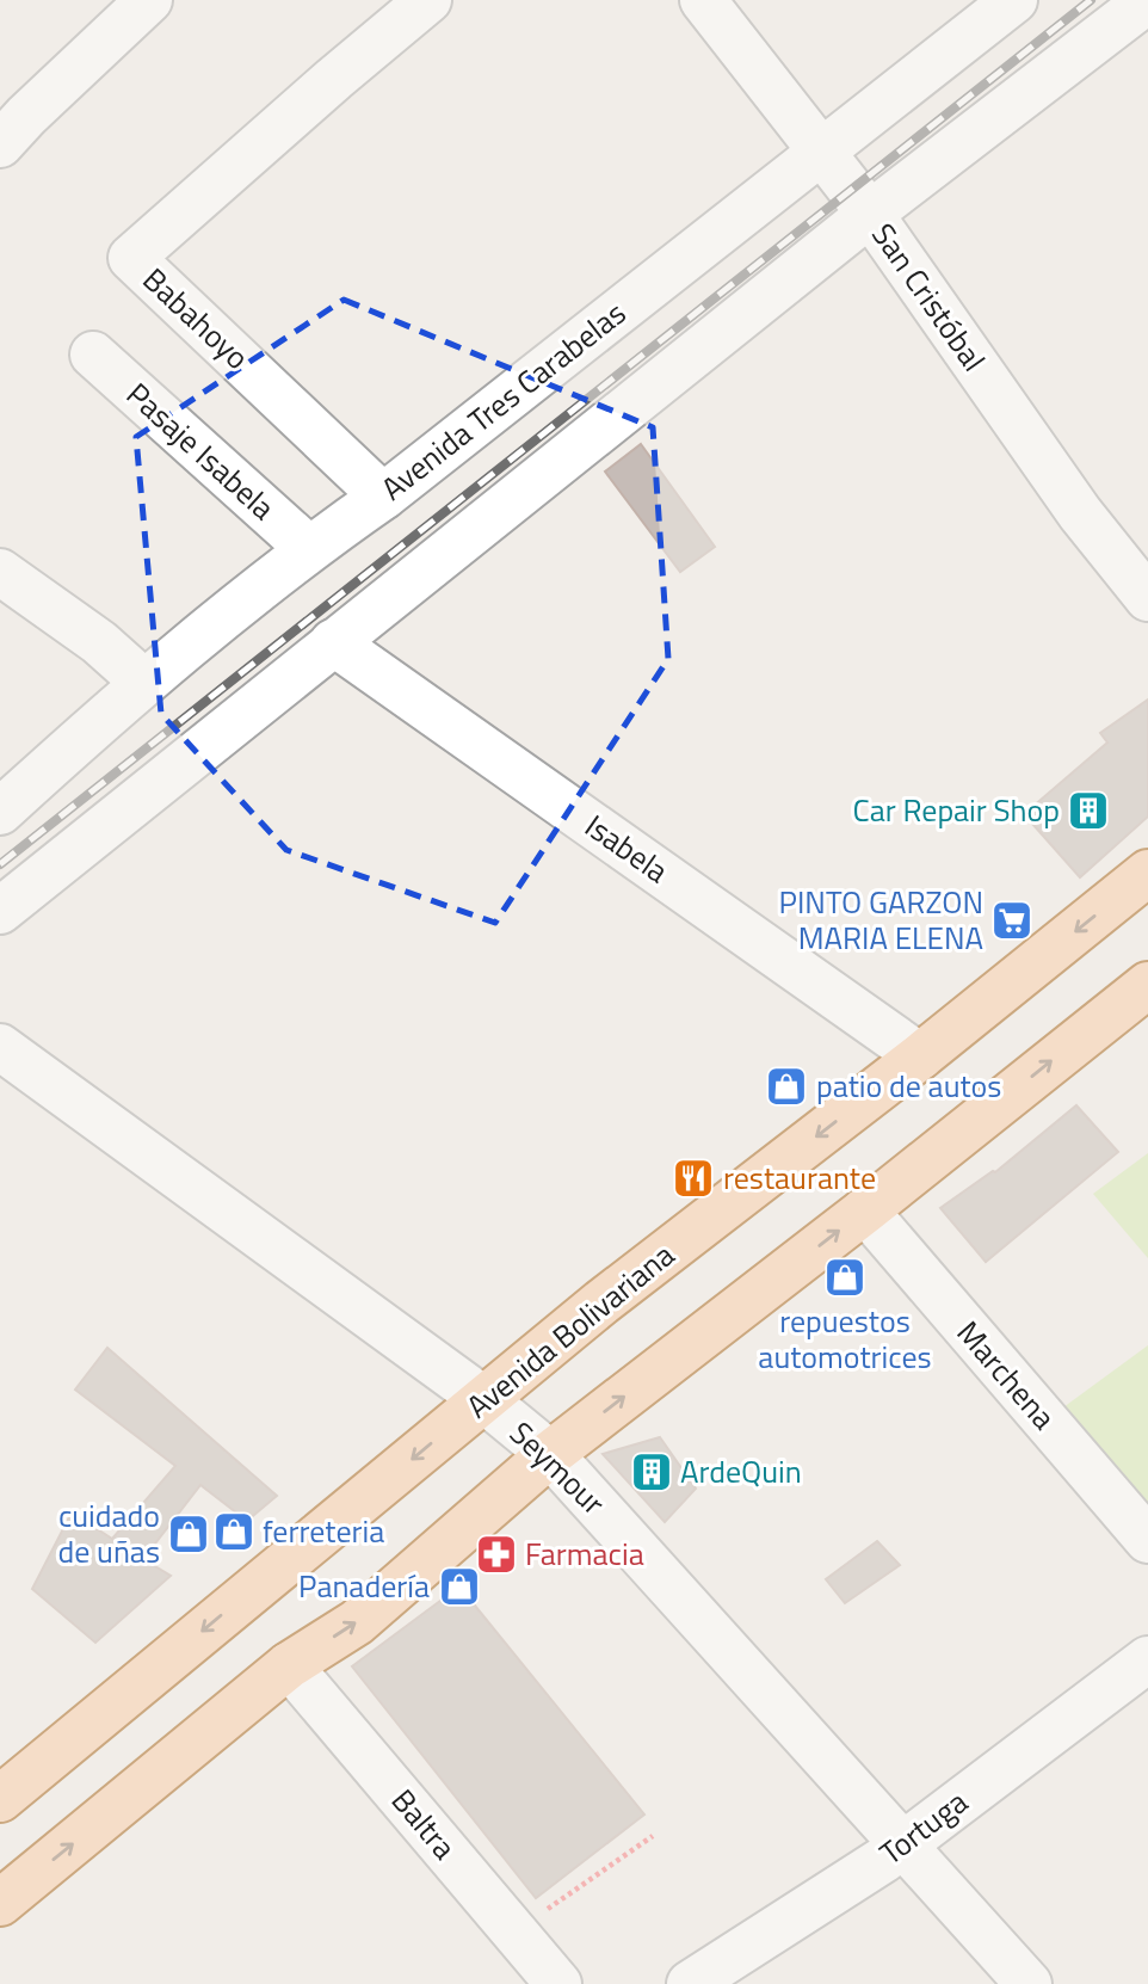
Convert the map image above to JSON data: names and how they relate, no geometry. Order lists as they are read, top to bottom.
{
  "streets": {
    "main road": ["Avenida Bolivariana"],
    "street": [
      "San Cristóbal",
      "Babahoyo",
      "Avenida Tres Carabelas",
      "Pasaje Isabela",
      "Isabela",
      "Marchena",
      "Seymour",
      "Baltra",
      "Tortuga"
    ]
  },
  "crossings": [
    ["San Cristóbal", "Avenida Tres Carabelas"],
    ["Babahoyo", "Avenida Tres Carabelas"],
    ["Avenida Tres Carabelas", "Pasaje Isabela"],
    ["Isabela", "Avenida Bolivariana"],
    ["Avenida Bolivariana", "Seymour"],
    ["Seymour", "Tortuga"]
  ],
  "places": {
    "building": ["Car Repair Shop", "ArdeQuin"],
    "supermarket": ["PINTO GARZON MARIA ELENA"],
    "shop": [
      "patio de autos",
      "repuestos automotrices",
      "ferreteria",
      "cuidado de uñas",
      "Panadería"
    ],
    "restaurant": ["restaurante"],
    "pharmacy": ["Farmacia"]
  }
}
